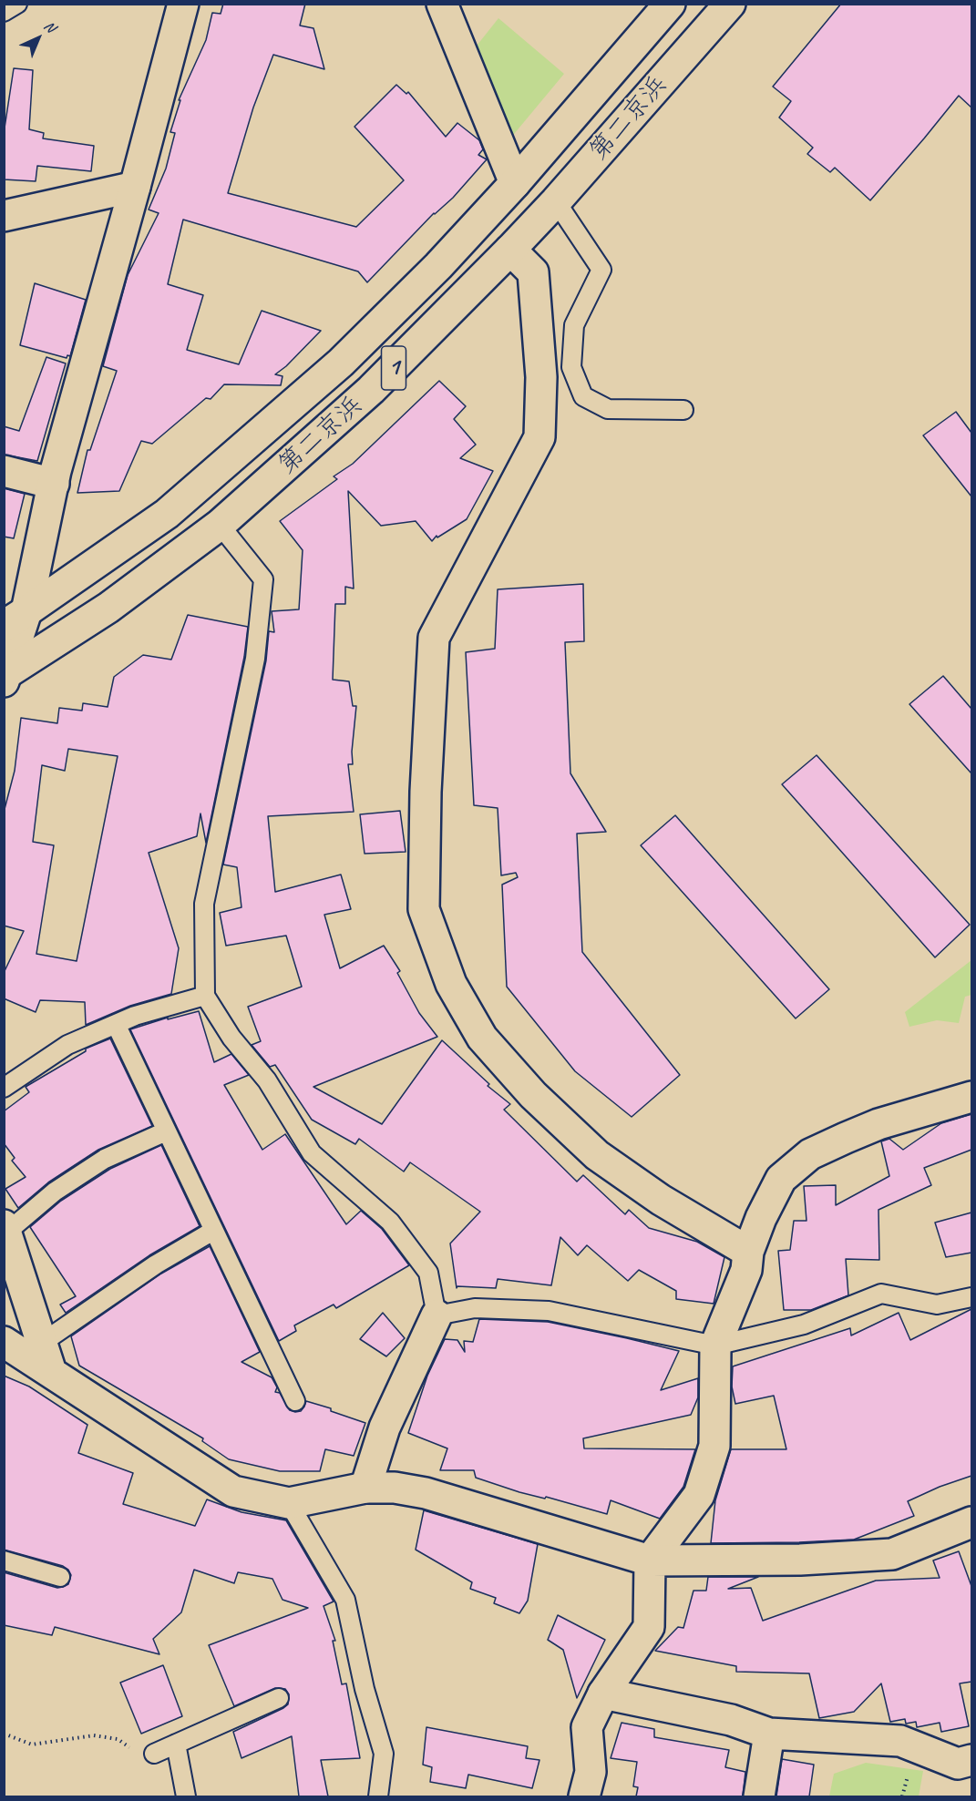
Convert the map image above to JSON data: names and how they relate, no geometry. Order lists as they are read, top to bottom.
{
  "streets": {
    "main road": ["第二京浜", "1"]
  },
  "north": "top right"
}
